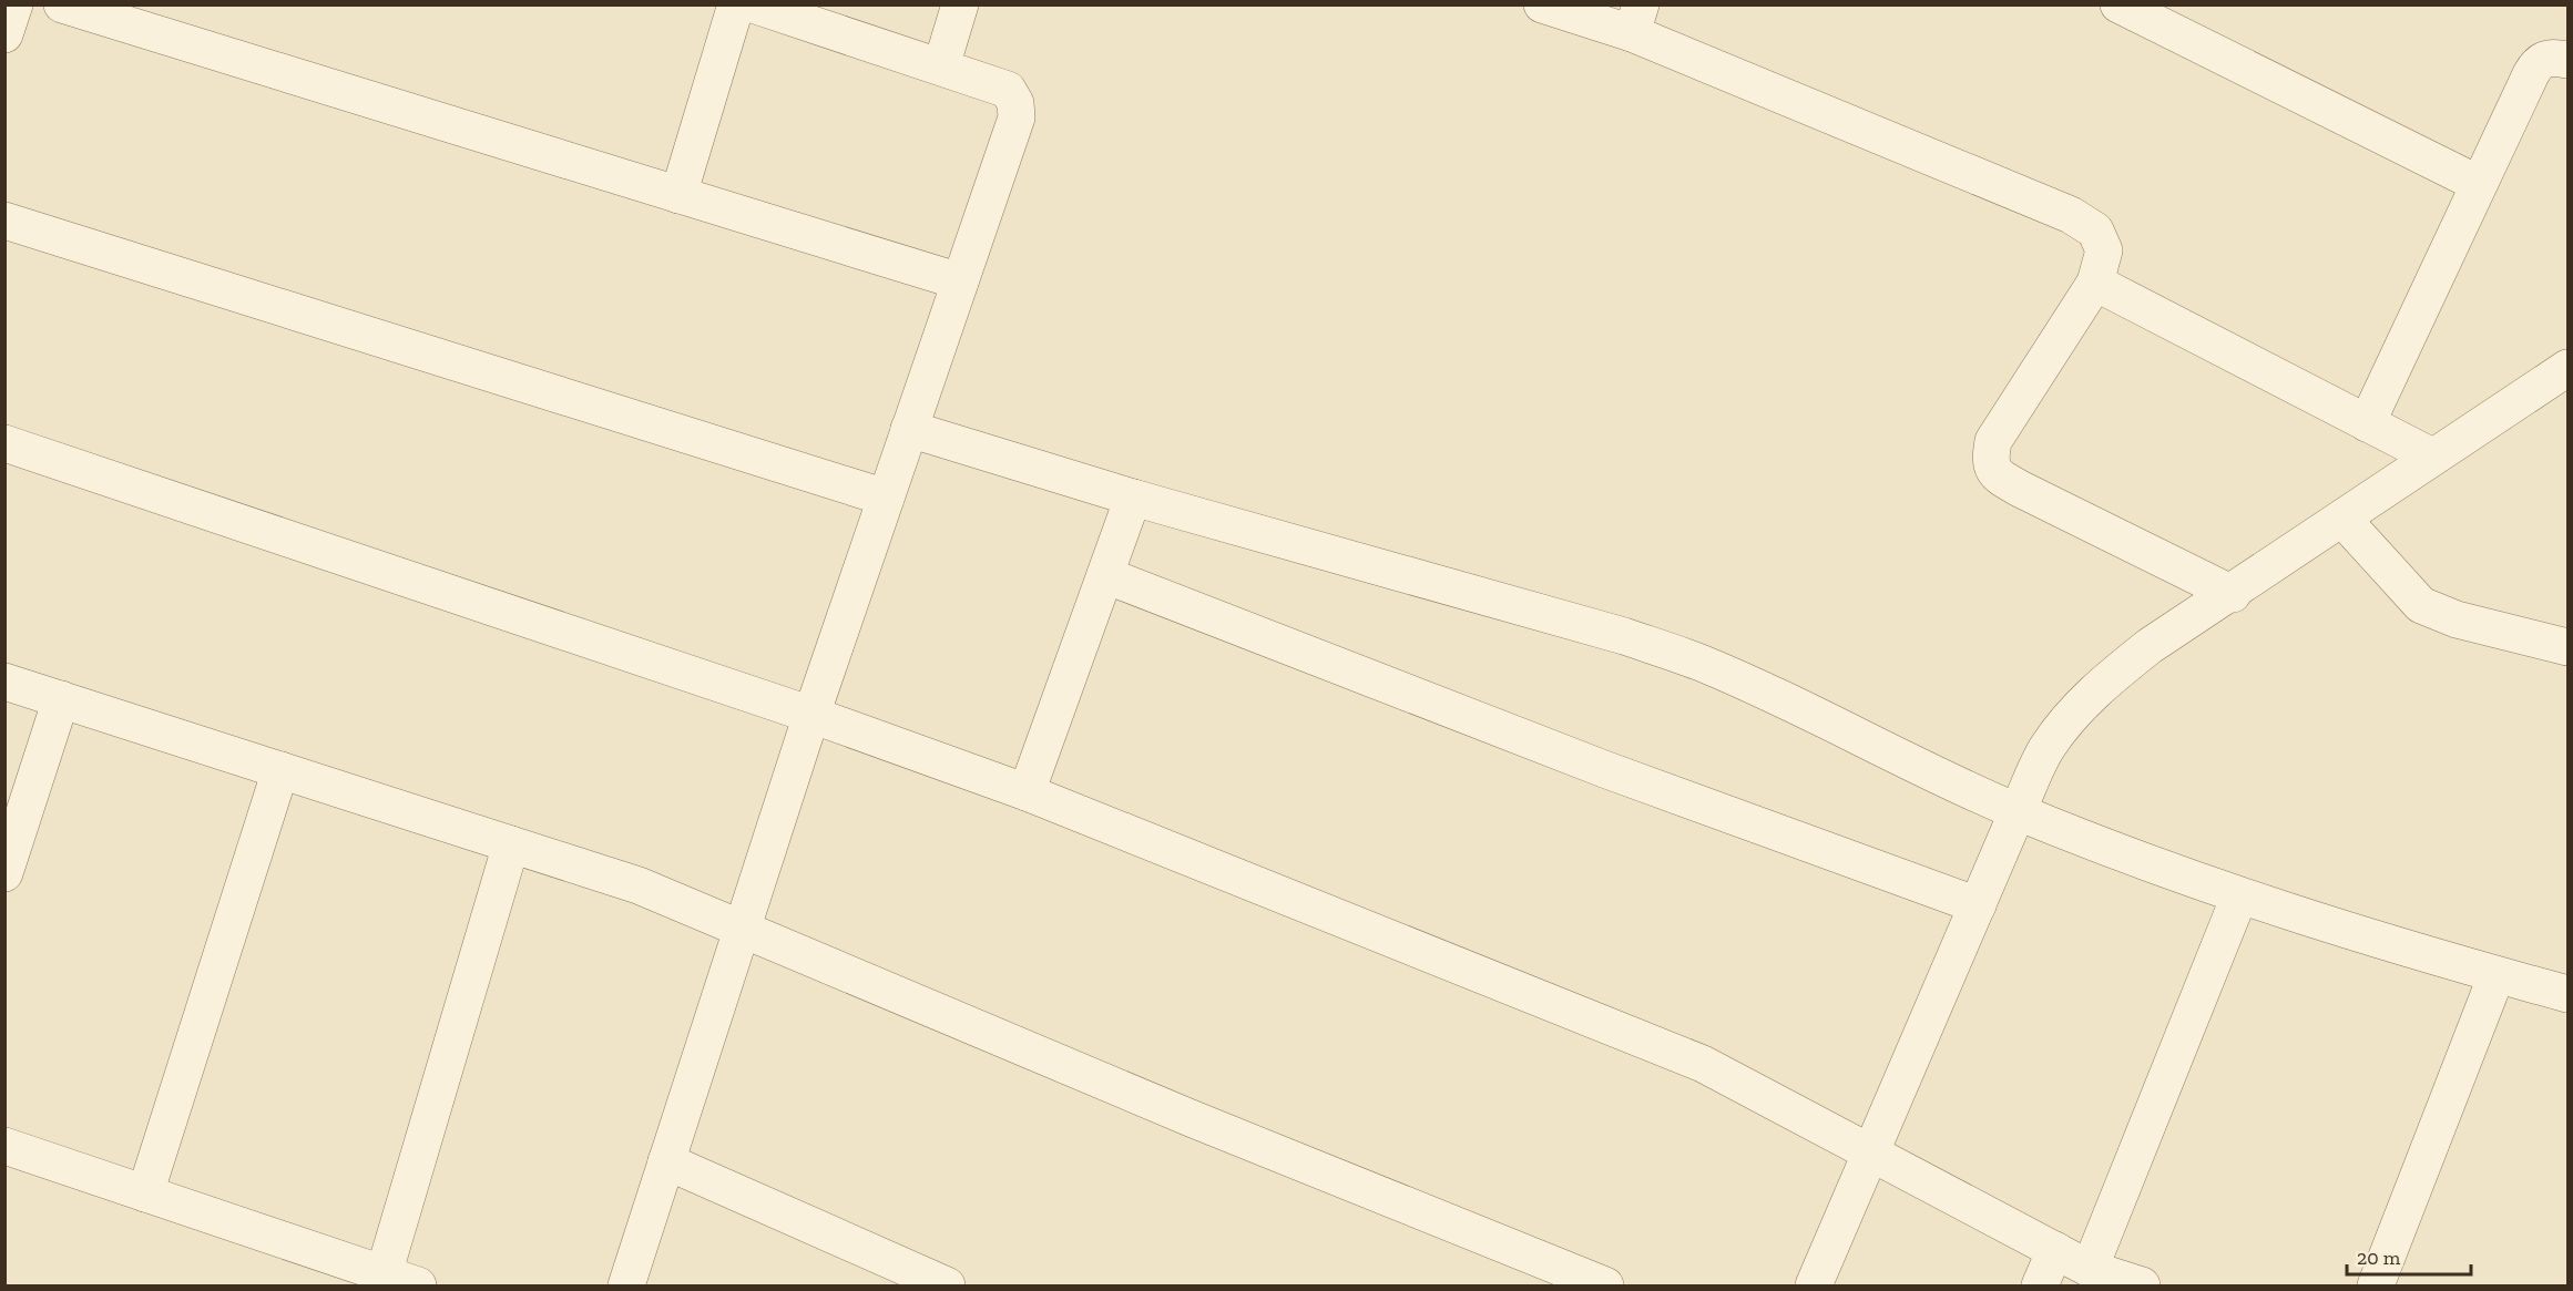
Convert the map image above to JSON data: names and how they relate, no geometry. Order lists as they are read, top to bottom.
{
  "scale_bar": "20 m"
}
